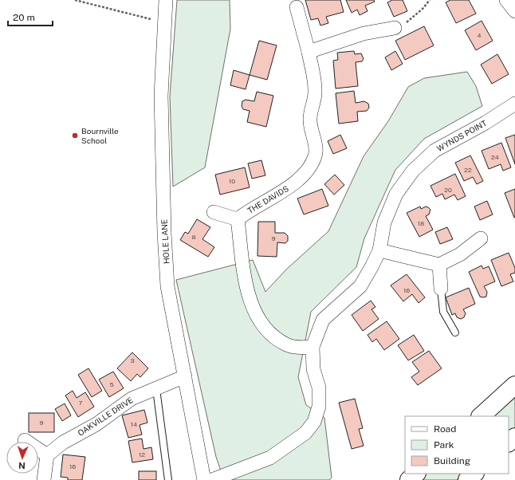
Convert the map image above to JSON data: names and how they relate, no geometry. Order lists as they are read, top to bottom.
{
  "streets": {
    "street": [
      "WYNDS POINT",
      "THE DAVIDS",
      "HOLE LANE",
      "OAKVILLE DRIVE"
    ]
  },
  "crossings": [
    ["HOLE LANE", "OAKVILLE DRIVE"]
  ],
  "places": ["Bournville School"],
  "house_numbers": [
    "4",
    "24",
    "22",
    "10",
    "20",
    "18",
    "8",
    "9",
    "16",
    "3",
    "5",
    "7",
    "9",
    "14",
    "12",
    "16"
  ],
  "legend": ["Road", "Park", "Building"],
  "scale_bar": "20 m",
  "north": "bottom"
}
